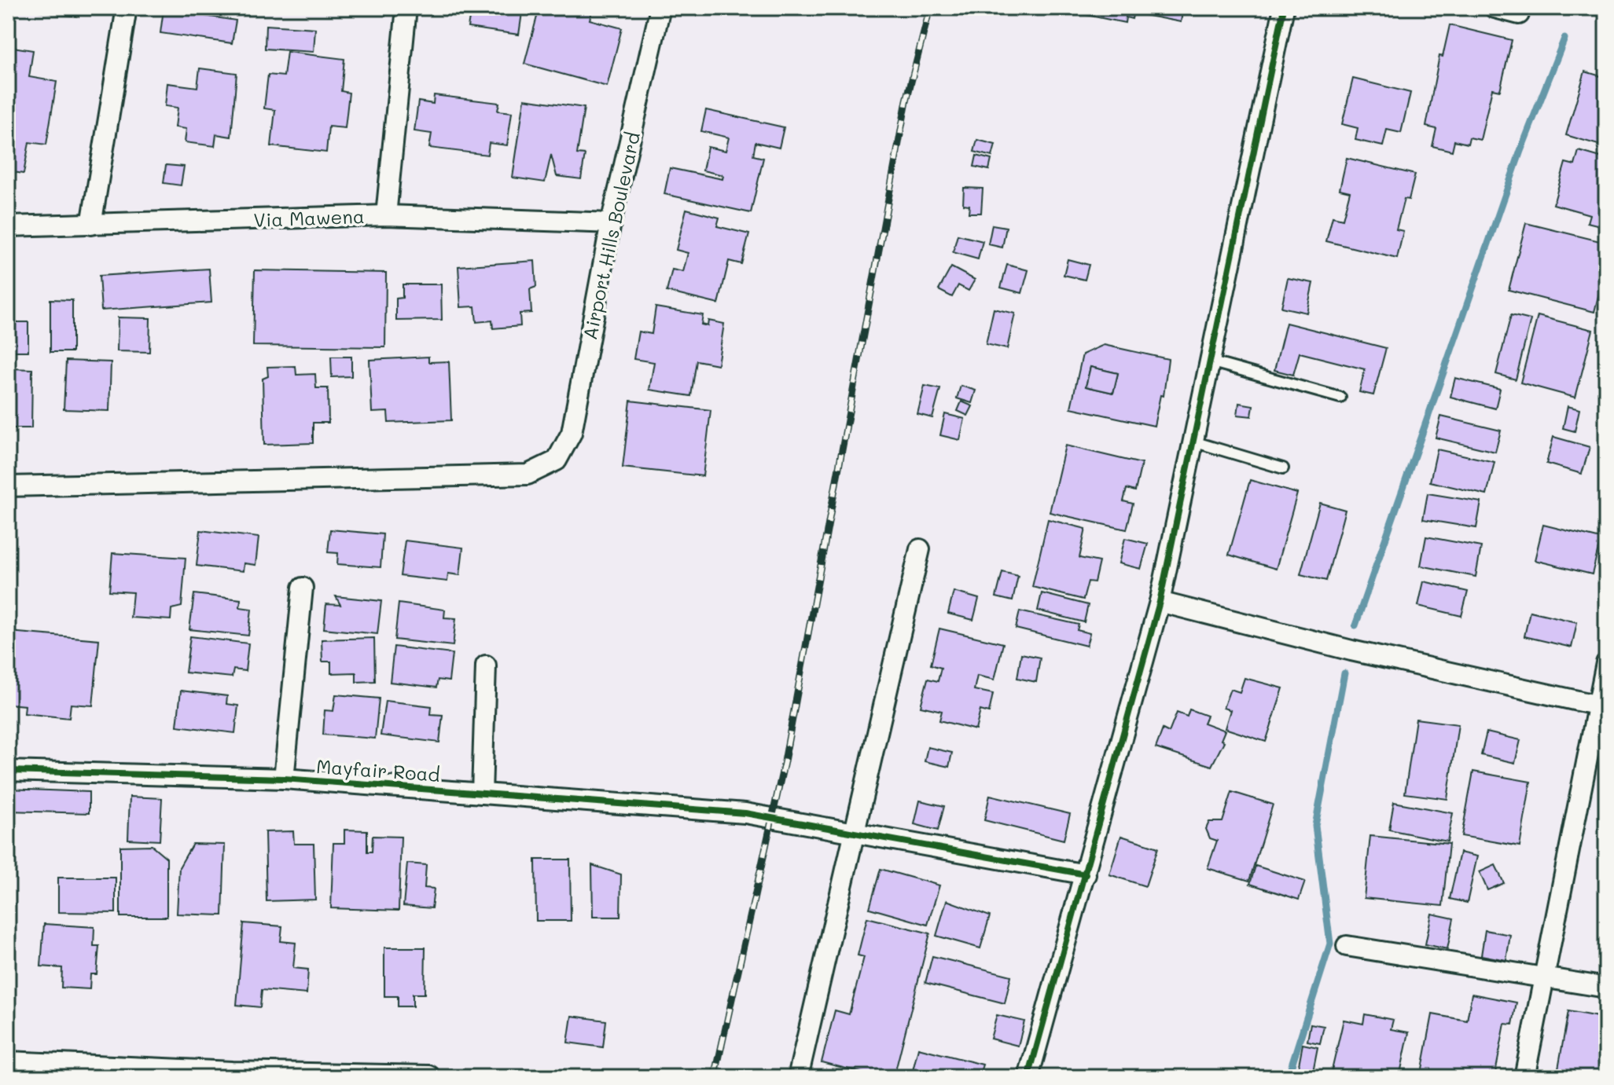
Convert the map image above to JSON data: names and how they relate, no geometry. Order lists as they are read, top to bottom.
{
  "streets": {
    "street": ["Via Mawena", "Airport Hills Boulevard", "Mayfair Road"]
  },
  "crossings": [
    ["Via Mawena", "Airport Hills Boulevard"]
  ]
}
